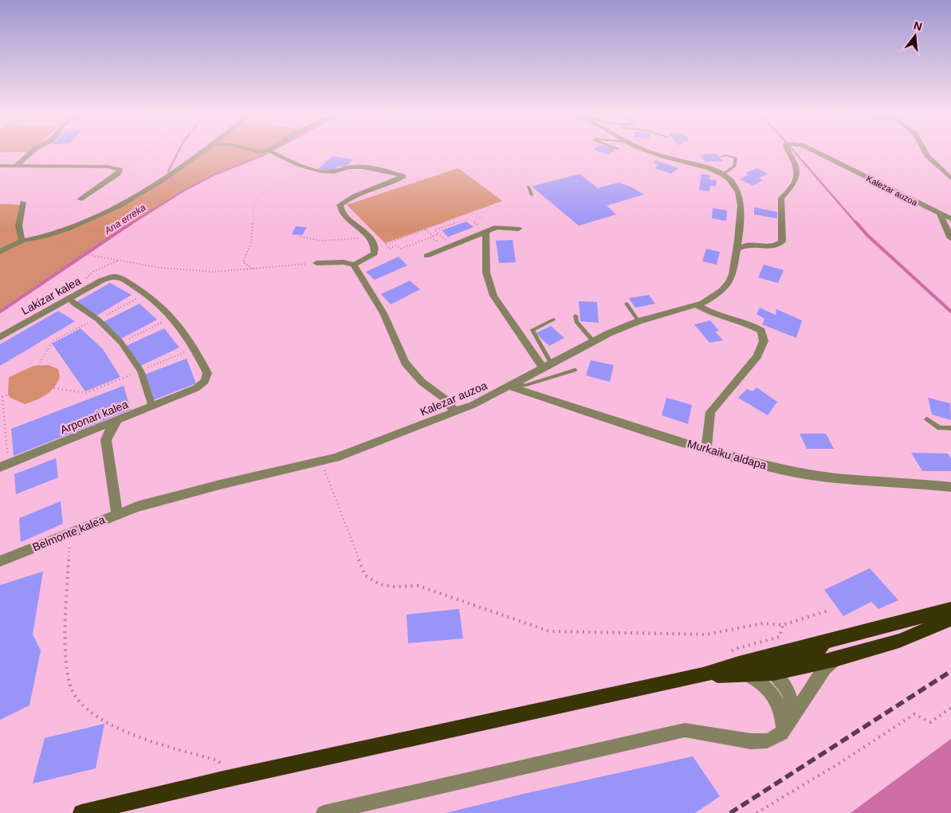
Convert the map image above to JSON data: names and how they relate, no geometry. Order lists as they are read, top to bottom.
{
  "streets": {
    "street": [
      "Kalezar auzoa",
      "Lakizar kalea",
      "Arponari kalea",
      "Murkaiku aldapa",
      "Belmonte kalea"
    ]
  },
  "crossings": [
    ["Kalezar auzoa", "Murkaiku aldapa"],
    ["Kalezar auzoa", "Belmonte kalea"]
  ],
  "water": ["Ana erreka"],
  "north": "top"
}
